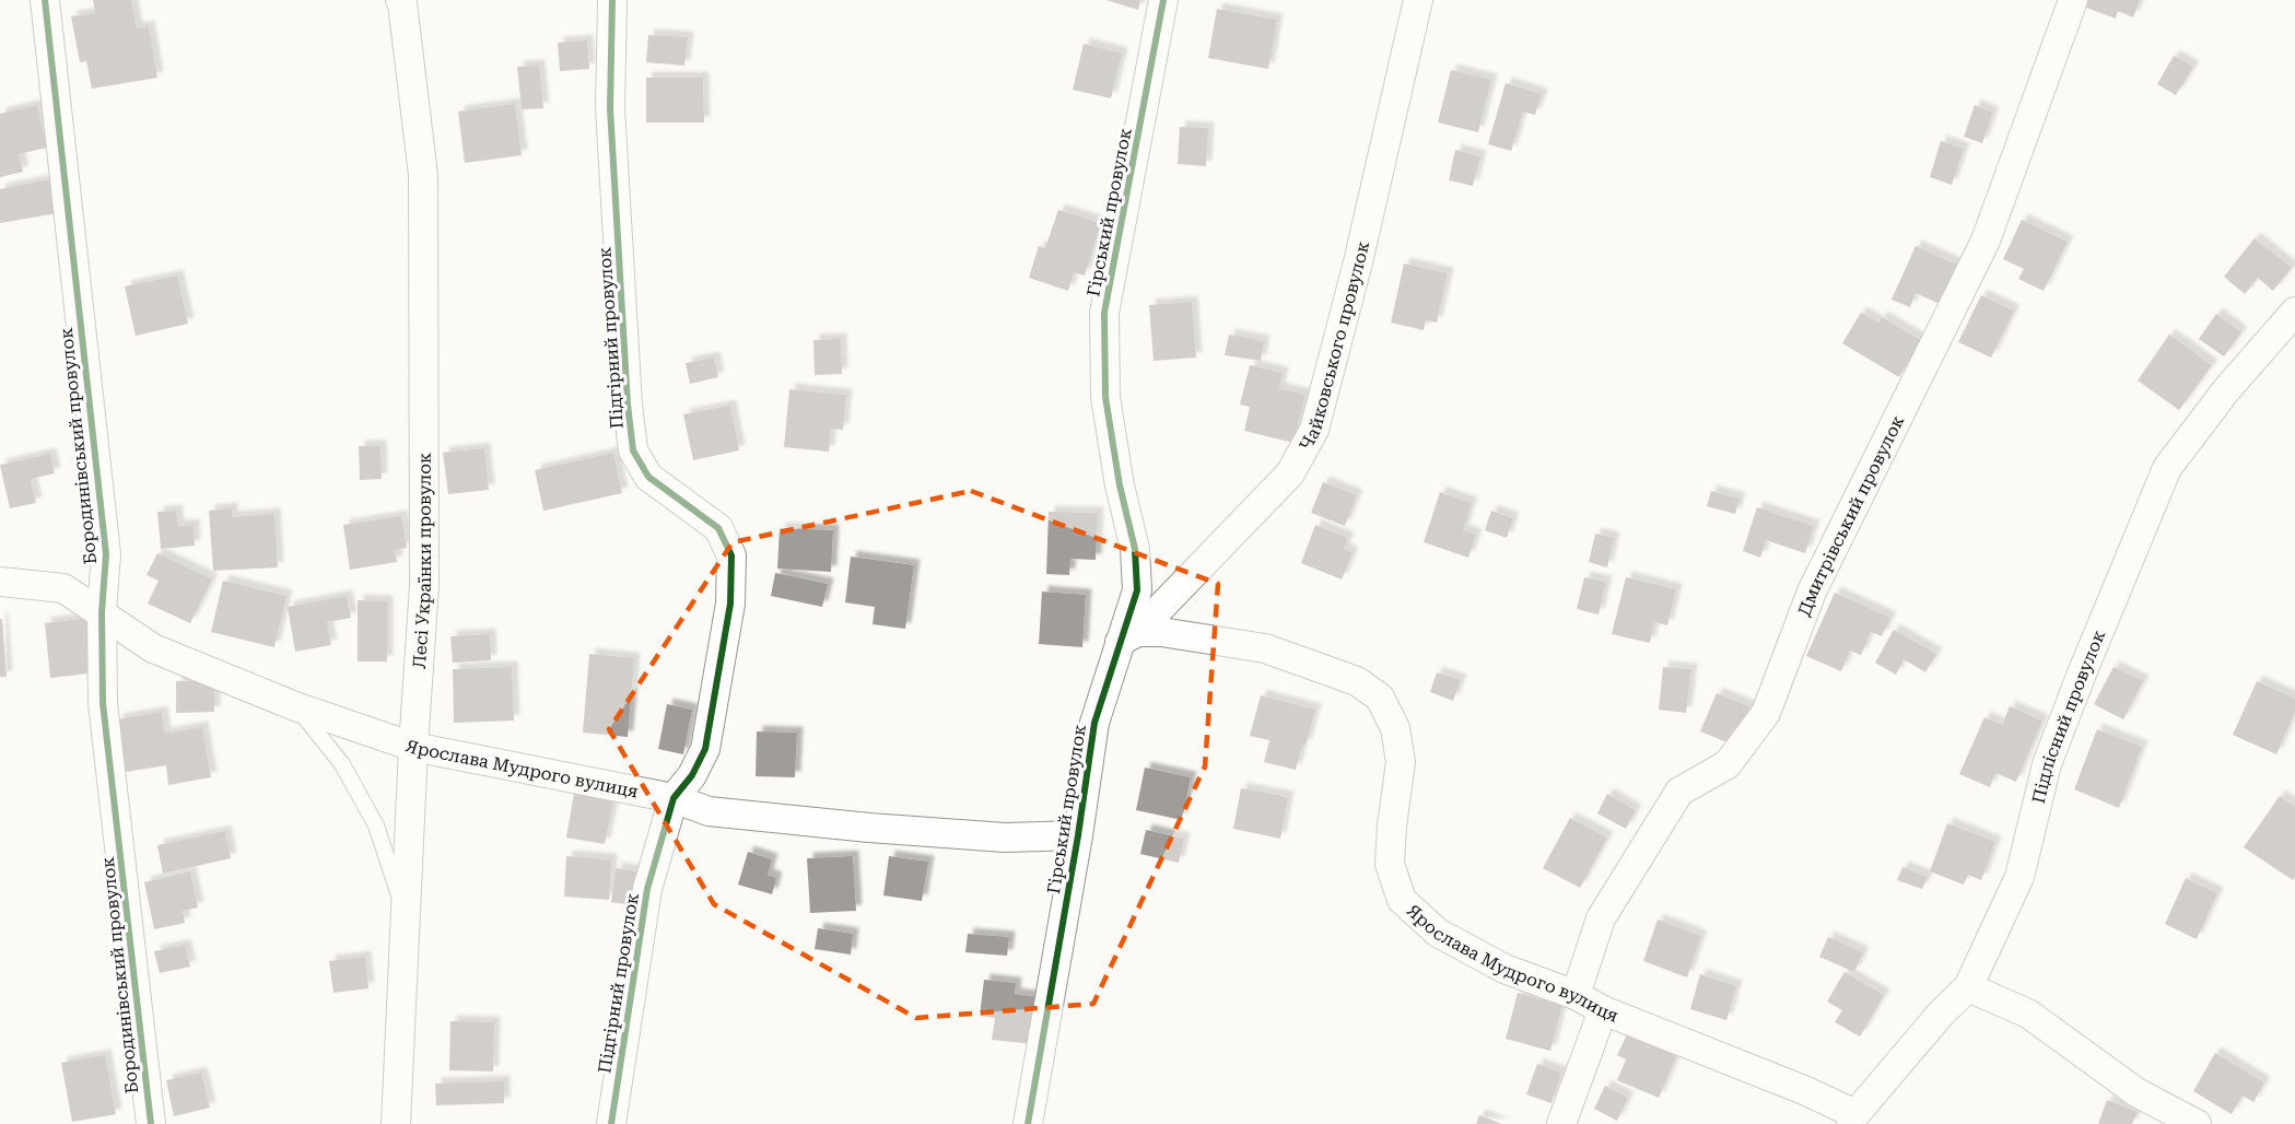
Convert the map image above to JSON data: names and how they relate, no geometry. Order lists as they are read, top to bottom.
{
  "streets": {
    "street": [
      "Гірський провулок",
      "Підгірний провулок",
      "Чайковського провулок",
      "Бородинівський провулок",
      "Дмитрівський провулок",
      "Лесі Українки провулок",
      "Підлісний провулок",
      "Ярослава Мудрого вулиця"
    ]
  },
  "crossings": [
    ["Гірський провулок", "Чайковського провулок"],
    ["Гірський провулок", "Ярослава Мудрого вулиця"],
    ["Підгірний провулок", "Ярослава Мудрого вулиця"],
    ["Чайковського провулок", "Ярослава Мудрого вулиця"],
    ["Бородинівський провулок", "Ярослава Мудрого вулиця"],
    ["Дмитрівський провулок", "Ярослава Мудрого вулиця"],
    ["Лесі Українки провулок", "Ярослава Мудрого вулиця"],
    ["Підлісний провулок", "Ярослава Мудрого вулиця"]
  ]
}
